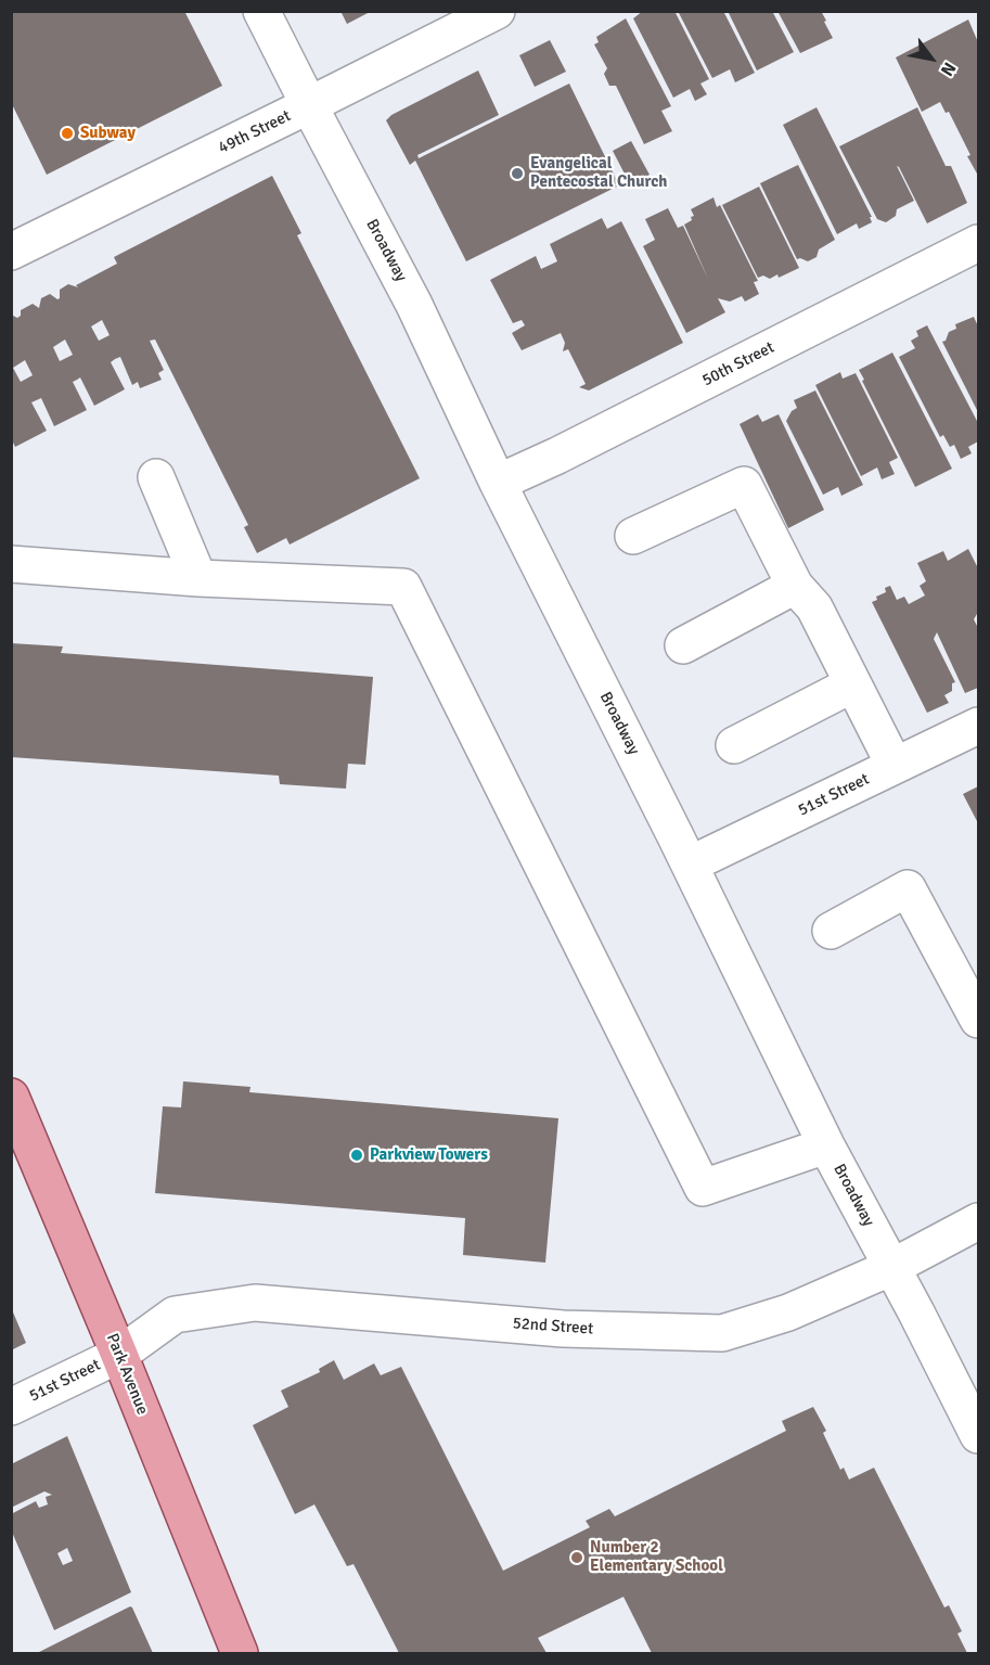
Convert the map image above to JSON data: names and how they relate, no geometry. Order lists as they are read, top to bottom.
{
  "streets": {
    "main road": ["Park Avenue"],
    "street": [
      "49th Street",
      "Broadway",
      "50th Street",
      "51st Street",
      "52nd Street"
    ]
  },
  "crossings": [
    ["49th Street", "Broadway"],
    ["Broadway", "50th Street"],
    ["Broadway", "51st Street"],
    ["Broadway", "52nd Street"],
    ["51st Street", "52nd Street"],
    ["51st Street", "Park Avenue"],
    ["52nd Street", "Park Avenue"]
  ],
  "places": [
    "Subway",
    "Evangelical Pentecostal Church",
    "Parkview Towers",
    "Number 2 Elementary School"
  ],
  "north": "bottom right"
}
